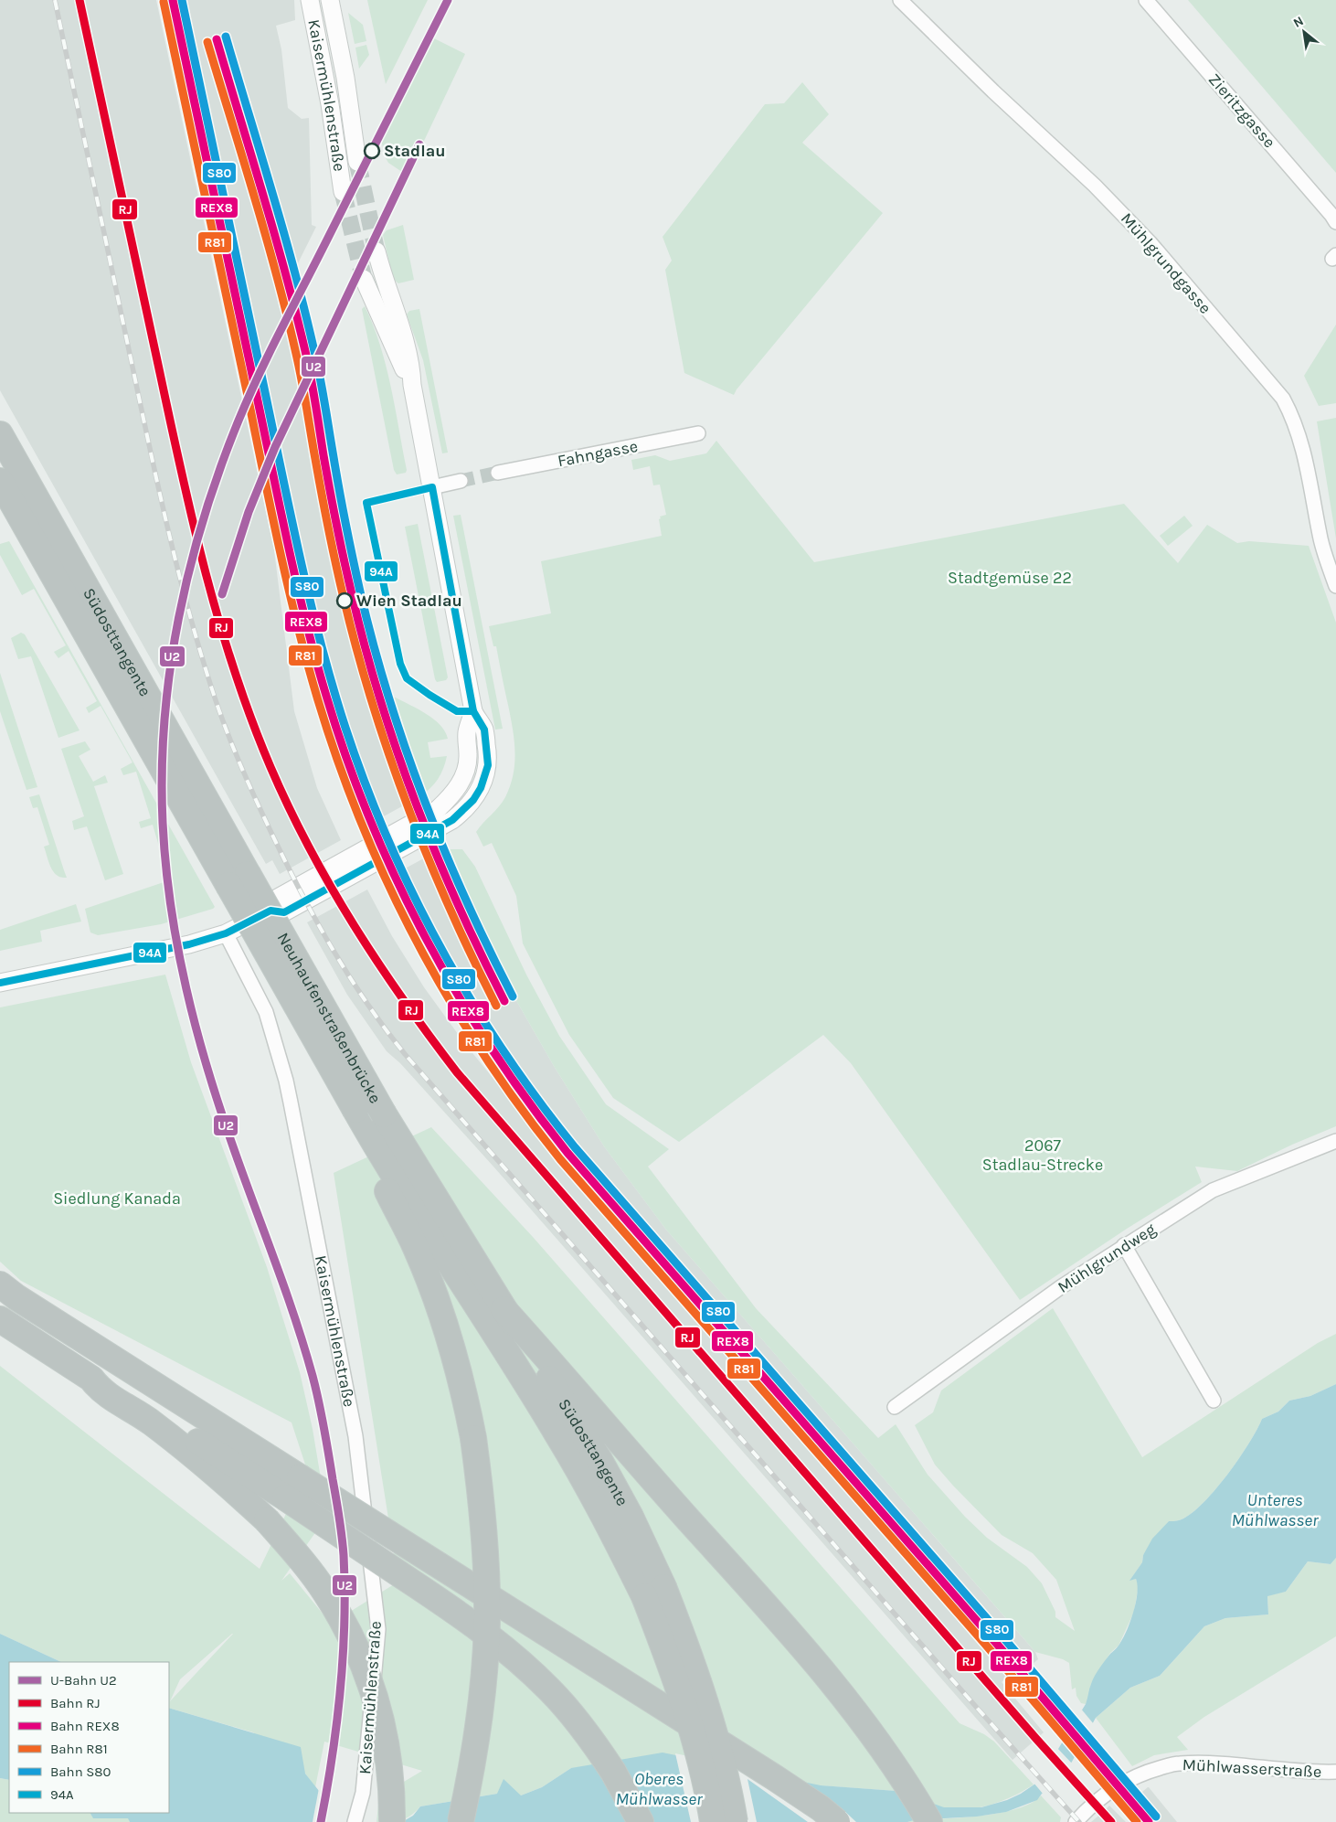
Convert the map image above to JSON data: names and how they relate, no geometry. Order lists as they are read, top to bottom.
{
  "streets": {
    "highway": ["Südosttangente", "Neuhaufenstraßenbrücke"],
    "street": [
      "Kaisermühlenstraße",
      "Zieritzgasse",
      "Mühlgrundgasse",
      "Fahngasse",
      "Mühlgrundweg",
      "Mühlwasserstraße"
    ]
  },
  "crossings": [
    ["Südosttangente", "Neuhaufenstraßenbrücke"]
  ],
  "water": ["Unteres Mühlwasser", "Oberes Mühlwasser"],
  "parks": ["Stadtgemüse 22", "2067 Stadlau-Strecke", "Siedlung Kanada"],
  "places": ["Stadlau", "Wien Stadlau"],
  "lines": [
    "metro line U2",
    "rail line RJ",
    "rail line REX8",
    "rail line S80",
    "rail line R81",
    "transit line 94A"
  ],
  "legend": [
    "U-Bahn U2",
    "Bahn RJ",
    "Bahn REX8",
    "Bahn R81",
    "Bahn S80",
    "94A"
  ],
  "north": "top left"
}
